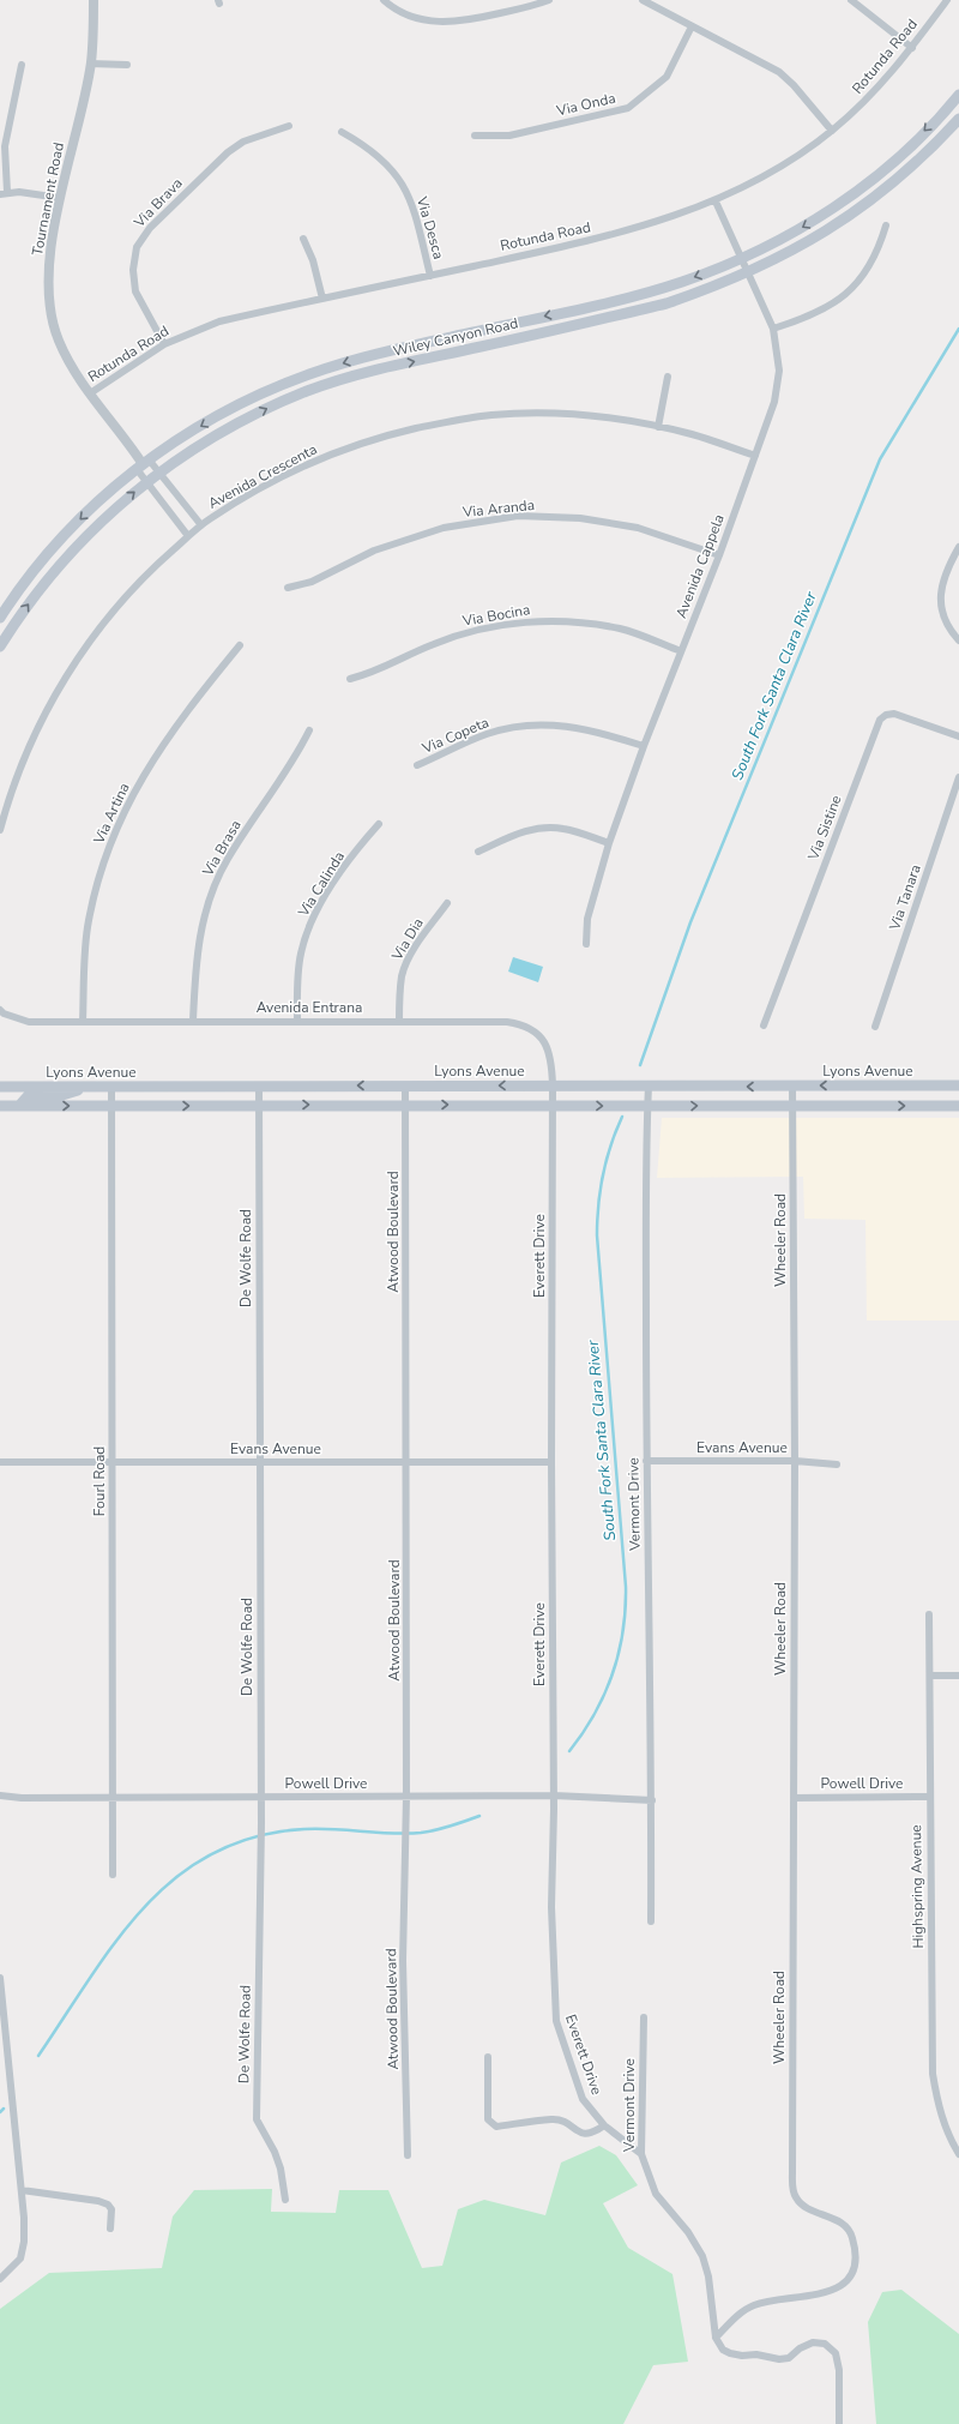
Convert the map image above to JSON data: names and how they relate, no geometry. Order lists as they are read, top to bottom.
{
  "streets": {
    "main road": ["Wiley Canyon Road", "Lyons Avenue"],
    "street": [
      "Rotunda Road",
      "Via Onda",
      "Tournament Road",
      "Via Brava",
      "Via Desca",
      "Avenida Crescenta",
      "Via Aranda",
      "Avenida Cappela",
      "Via Bocina",
      "Via Copeta",
      "Via Artina",
      "Via Sistine",
      "Via Brasa",
      "Via Calinda",
      "Via Tanara",
      "Via Dia",
      "Avenida Entrana",
      "Atwood Boulevard",
      "Wheeler Road",
      "Everett Drive",
      "De Wolfe Road",
      "Evans Avenue",
      "Fourl Road",
      "Vermont Drive",
      "Powell Drive",
      "Highspring Avenue"
    ]
  },
  "crossings": [
    ["Rotunda Road", "Tournament Road"],
    ["Rotunda Road", "Via Brava"],
    ["Rotunda Road", "Via Desca"],
    ["Rotunda Road", "Avenida Cappela"],
    ["Tournament Road", "Wiley Canyon Road"],
    ["Tournament Road", "Avenida Crescenta"],
    ["Wiley Canyon Road", "Avenida Cappela"],
    ["Avenida Crescenta", "Avenida Cappela"],
    ["Via Aranda", "Avenida Cappela"],
    ["Avenida Cappela", "Via Bocina"],
    ["Avenida Cappela", "Via Copeta"],
    ["Via Artina", "Avenida Entrana"],
    ["Via Brasa", "Avenida Entrana"],
    ["Via Calinda", "Avenida Entrana"],
    ["Via Dia", "Avenida Entrana"],
    ["Avenida Entrana", "Lyons Avenue"],
    ["Avenida Entrana", "Everett Drive"],
    ["Lyons Avenue", "Atwood Boulevard"],
    ["Lyons Avenue", "Wheeler Road"],
    ["Lyons Avenue", "De Wolfe Road"],
    ["Lyons Avenue", "Fourl Road"],
    ["Lyons Avenue", "Vermont Drive"],
    ["Atwood Boulevard", "Evans Avenue"],
    ["Atwood Boulevard", "Powell Drive"],
    ["Wheeler Road", "Evans Avenue"],
    ["Wheeler Road", "Vermont Drive"],
    ["Wheeler Road", "Powell Drive"],
    ["Everett Drive", "Evans Avenue"],
    ["Everett Drive", "Vermont Drive"],
    ["Everett Drive", "Powell Drive"],
    ["De Wolfe Road", "Evans Avenue"],
    ["De Wolfe Road", "Powell Drive"],
    ["Evans Avenue", "Fourl Road"],
    ["Evans Avenue", "Vermont Drive"],
    ["Fourl Road", "Powell Drive"],
    ["Vermont Drive", "Powell Drive"],
    ["Powell Drive", "Highspring Avenue"]
  ],
  "water": ["South Fork Santa Clara River"]
}
